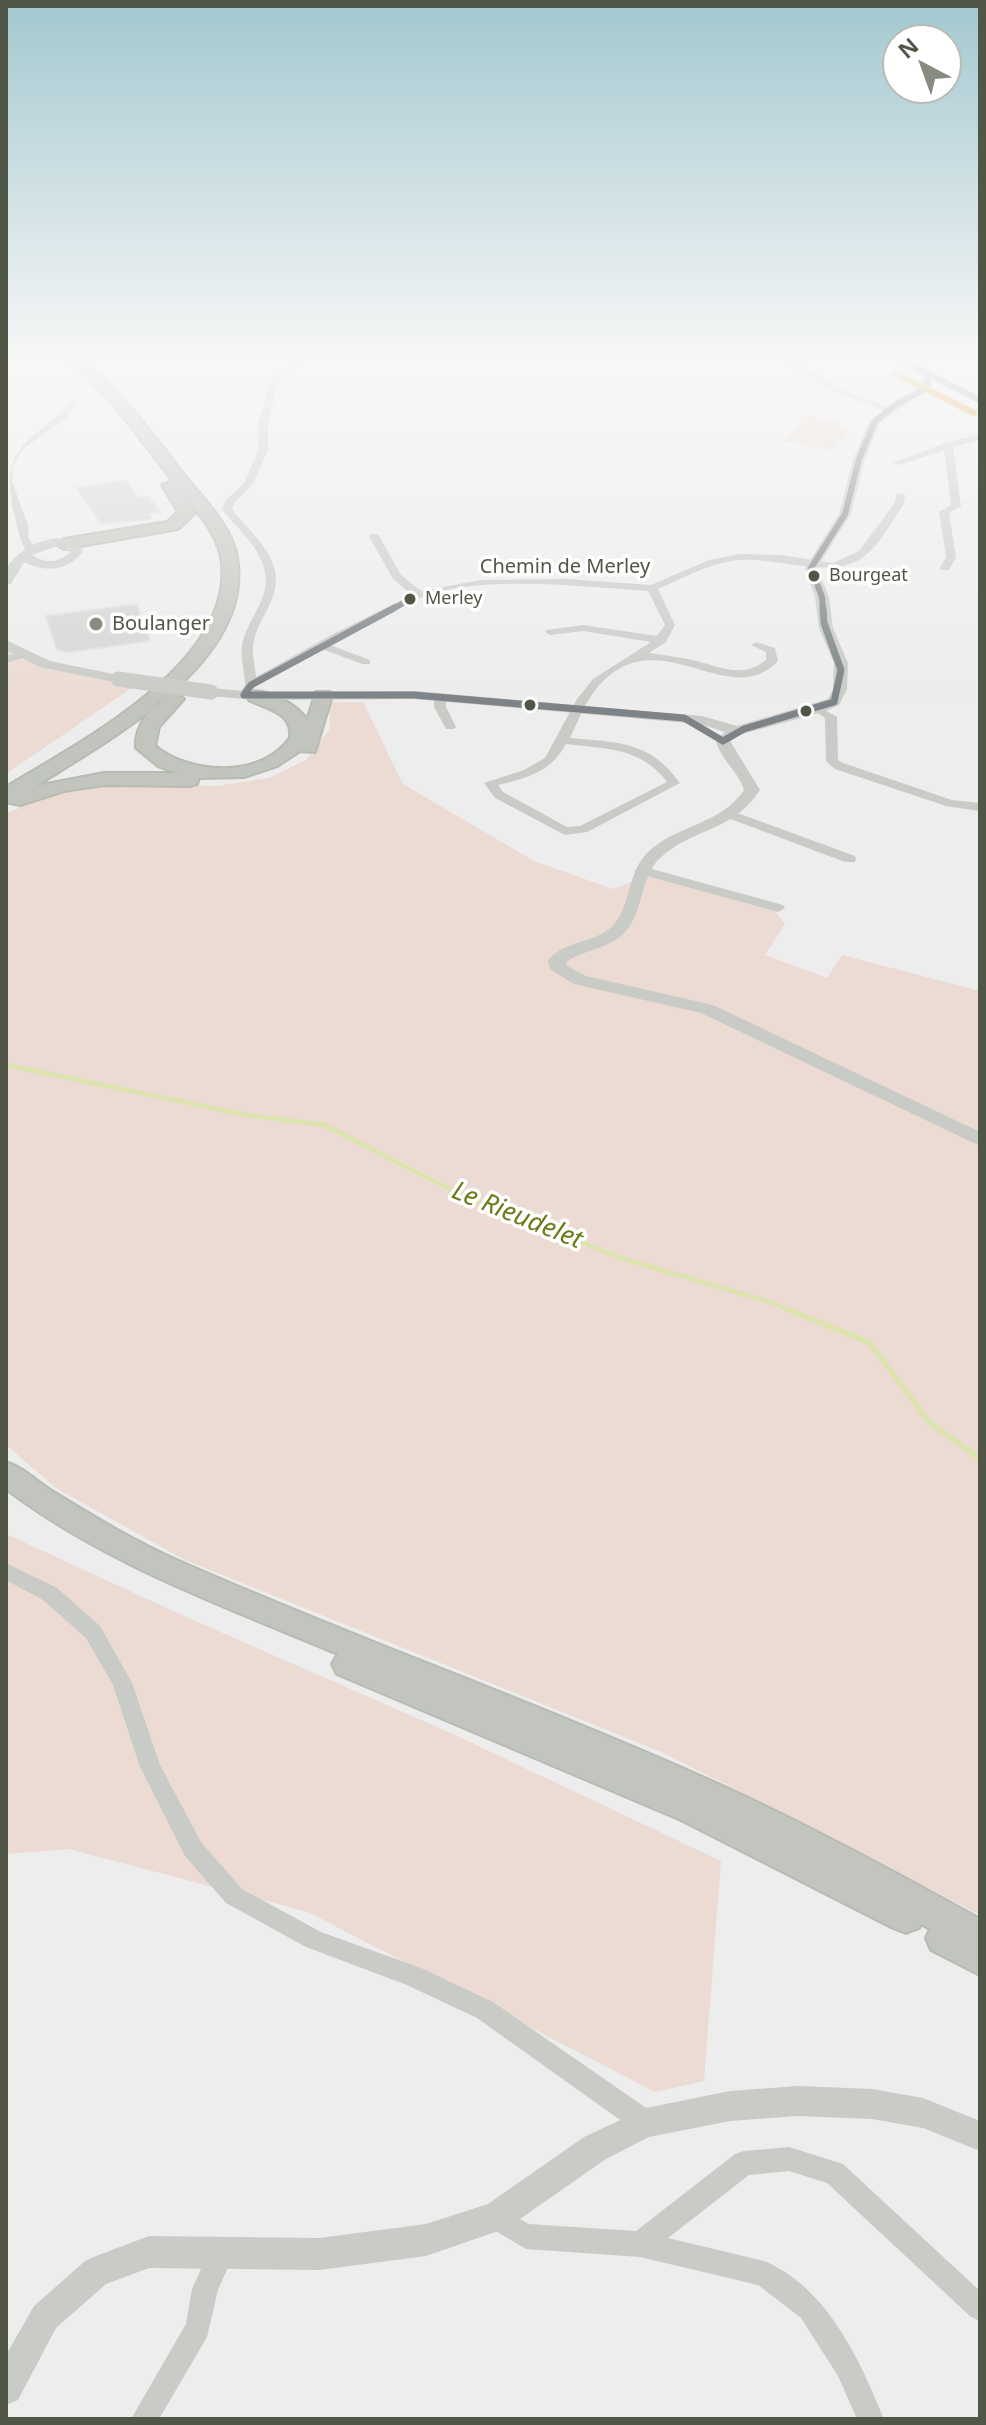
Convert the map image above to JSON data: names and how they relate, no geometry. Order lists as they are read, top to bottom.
{
  "streets": {
    "street": ["Chemin de Merley"]
  },
  "water": ["Le Rieudelet"],
  "places": ["Bourgeat", "Merley", "Boulanger"],
  "north": "top left"
}
